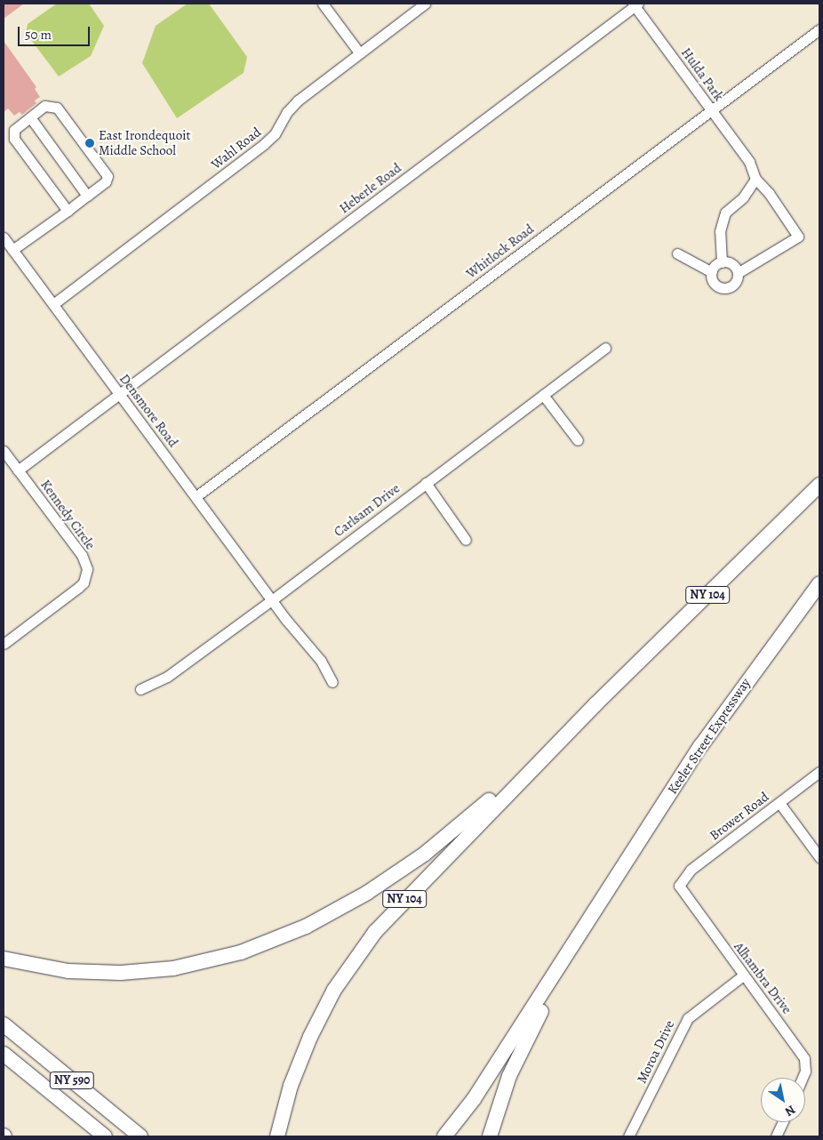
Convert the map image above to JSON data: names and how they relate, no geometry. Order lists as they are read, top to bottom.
{
  "streets": {
    "highway": ["NY 104", "Keeler Street Expressway", "NY 590"],
    "street": [
      "Hulda Park",
      "Wahl Road",
      "Heberle Road",
      "Whitlock Road",
      "Densmore Road",
      "Carlsam Drive",
      "Kennedy Circle",
      "Brower Road",
      "Alhambra Drive",
      "Moroa Drive"
    ]
  },
  "crossings": [
    ["Hulda Park", "Heberle Road"],
    ["Hulda Park", "Whitlock Road"],
    ["Wahl Road", "Densmore Road"],
    ["Heberle Road", "Densmore Road"],
    ["Whitlock Road", "Densmore Road"],
    ["Densmore Road", "Carlsam Drive"],
    ["Brower Road", "Alhambra Drive"],
    ["Alhambra Drive", "Moroa Drive"]
  ],
  "places": ["East Irondequoit Middle School"],
  "scale_bar": "50 m",
  "north": "bottom right"
}
